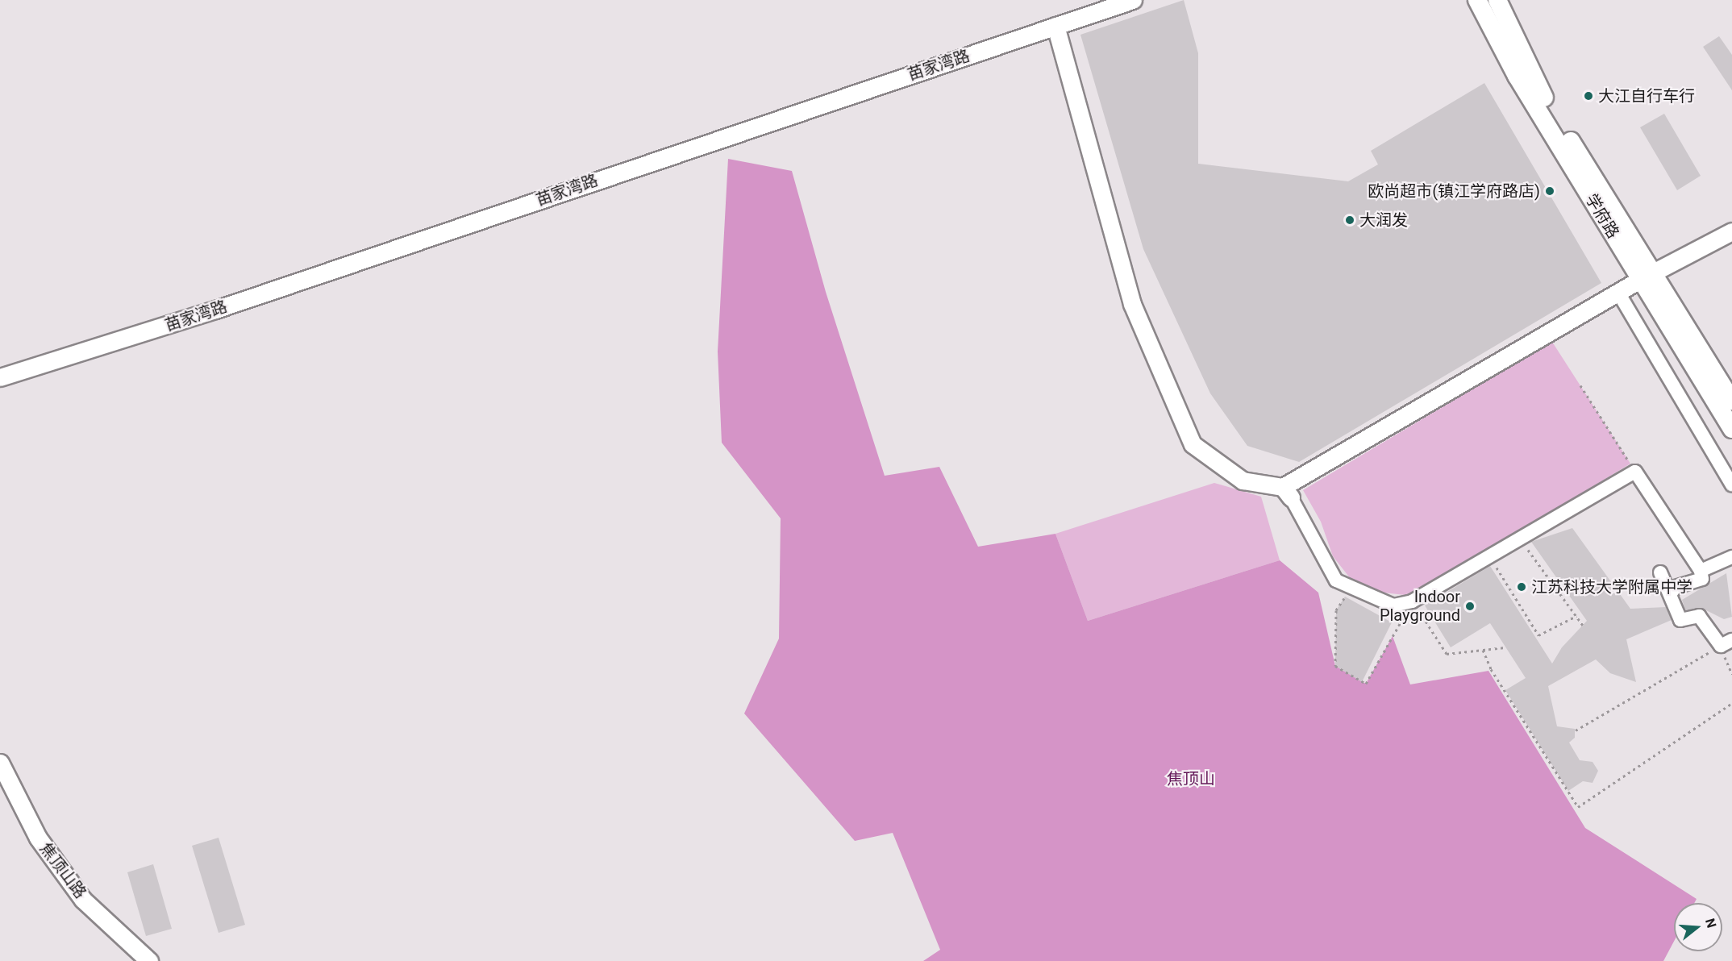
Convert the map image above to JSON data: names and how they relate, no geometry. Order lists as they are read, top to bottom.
{
  "streets": {
    "main road": ["学府路"],
    "street": ["苗家湾路", "焦顶山路"]
  },
  "parks": ["焦顶山"],
  "places": [
    "大江自行车行",
    "欧尚超市(镇江学府路店)",
    "大润发",
    "江苏科技大学附属中学",
    "Indoor Playground"
  ],
  "north": "right"
}
